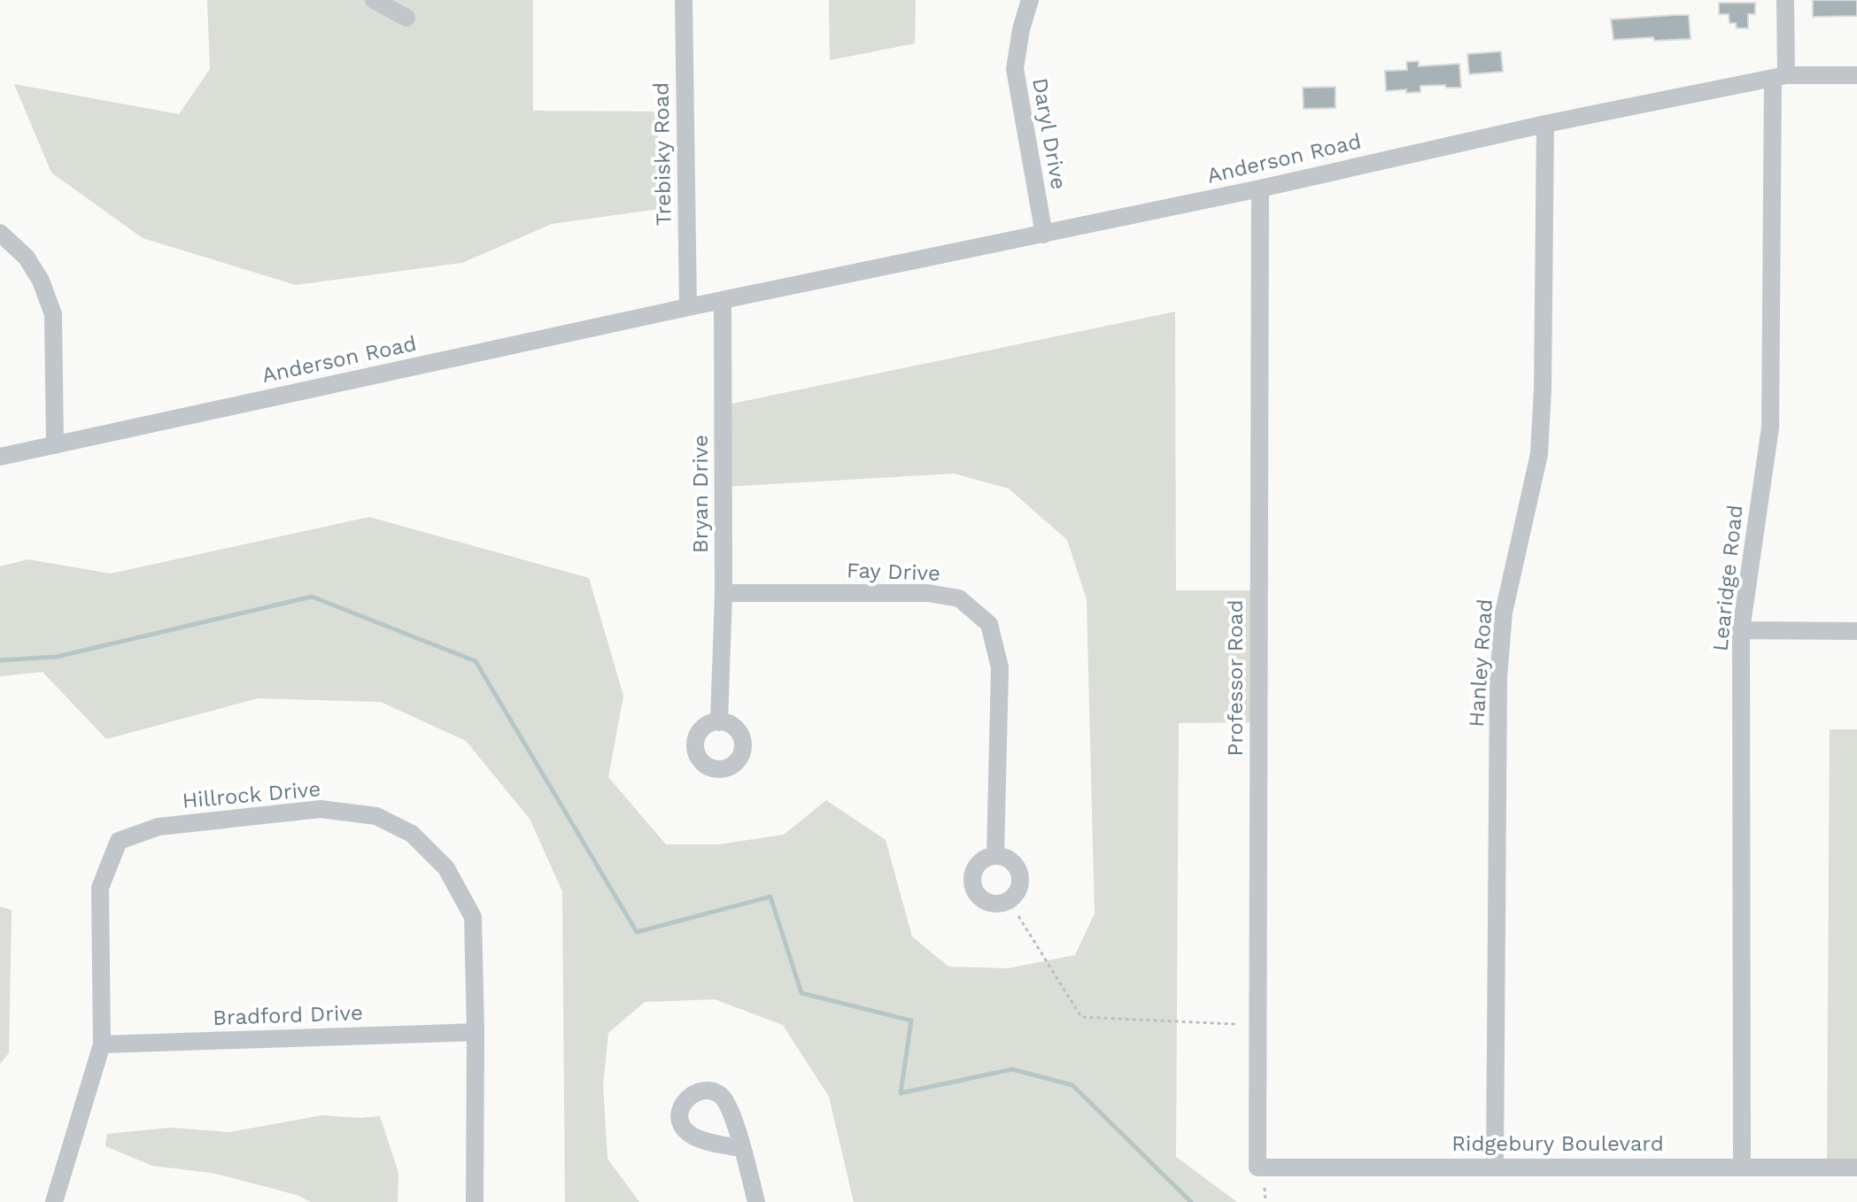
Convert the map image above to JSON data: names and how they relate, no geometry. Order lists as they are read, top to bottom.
{
  "streets": {
    "street": [
      "Daryl Drive",
      "Trebisky Road",
      "Anderson Road",
      "Bryan Drive",
      "Fay Drive",
      "Learidge Road",
      "Hanley Road",
      "Professor Road",
      "Hillrock Drive",
      "Bradford Drive",
      "Ridgebury Boulevard"
    ]
  },
  "crossings": [
    ["Daryl Drive", "Anderson Road"],
    ["Trebisky Road", "Anderson Road"],
    ["Anderson Road", "Bryan Drive"],
    ["Anderson Road", "Learidge Road"],
    ["Anderson Road", "Hanley Road"],
    ["Anderson Road", "Professor Road"],
    ["Bryan Drive", "Fay Drive"],
    ["Learidge Road", "Ridgebury Boulevard"],
    ["Hanley Road", "Ridgebury Boulevard"],
    ["Professor Road", "Ridgebury Boulevard"],
    ["Hillrock Drive", "Bradford Drive"]
  ]
}
